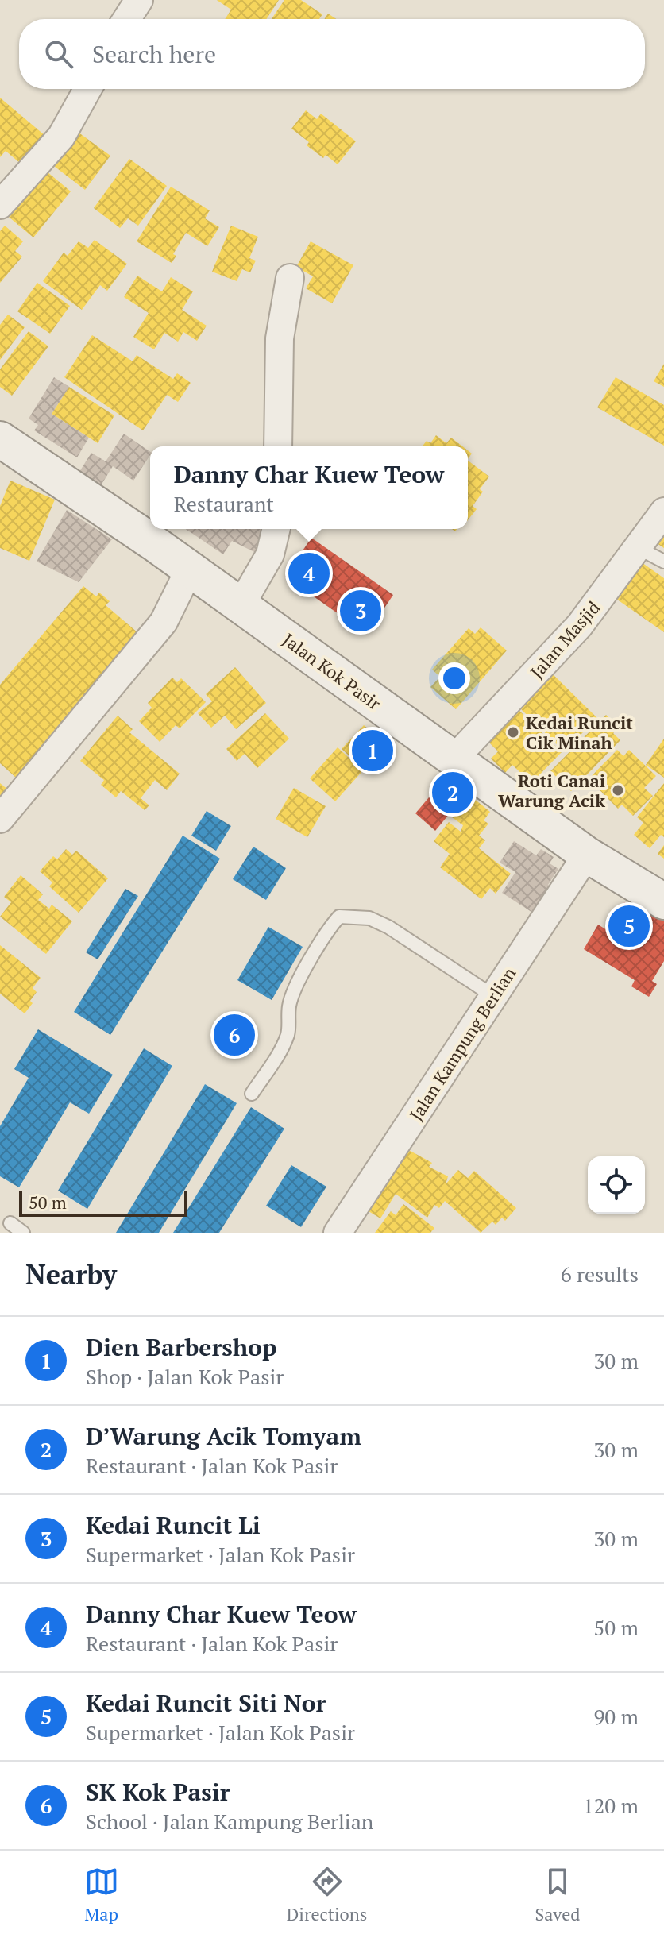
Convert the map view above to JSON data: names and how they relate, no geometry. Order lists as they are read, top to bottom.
{
  "streets": {
    "street": ["Jalan Masjid", "Jalan Kok Pasir", "Jalan Kampung Berlian"]
  },
  "crossings": [
    ["Jalan Masjid", "Jalan Kok Pasir"],
    ["Jalan Kok Pasir", "Jalan Kampung Berlian"]
  ],
  "places": ["Kedai Runcit Cik Minah", "Roti Canai Warung Acik"],
  "scale_bar": "50 m",
  "page": {
    "search": "Search here",
    "popup": ["Danny Char Kuew Teow", "Restaurant"],
    "pins": [
      "4",
      "3",
      "1",
      "2",
      "5",
      "6"
    ],
    "scale": "50 m",
    "heading": ["Nearby", "6 results"],
    "list": [
      {
        "mark": "1",
        "name": "Dien Barbershop",
        "note": "Shop · Jalan Kok Pasir",
        "value": "30 m"
      },
      {
        "mark": "2",
        "name": "D’Warung Acik Tomyam",
        "note": "Restaurant · Jalan Kok Pasir",
        "value": "30 m"
      },
      {
        "mark": "3",
        "name": "Kedai Runcit Li",
        "note": "Supermarket · Jalan Kok Pasir",
        "value": "30 m"
      },
      {
        "mark": "4",
        "name": "Danny Char Kuew Teow",
        "note": "Restaurant · Jalan Kok Pasir",
        "value": "50 m"
      },
      {
        "mark": "5",
        "name": "Kedai Runcit Siti Nor",
        "note": "Supermarket · Jalan Kok Pasir",
        "value": "90 m"
      },
      {
        "mark": "6",
        "name": "SK Kok Pasir",
        "note": "School · Jalan Kampung Berlian",
        "value": "120 m"
      }
    ],
    "nav": ["Map", "Directions", "Saved"]
  }
}
